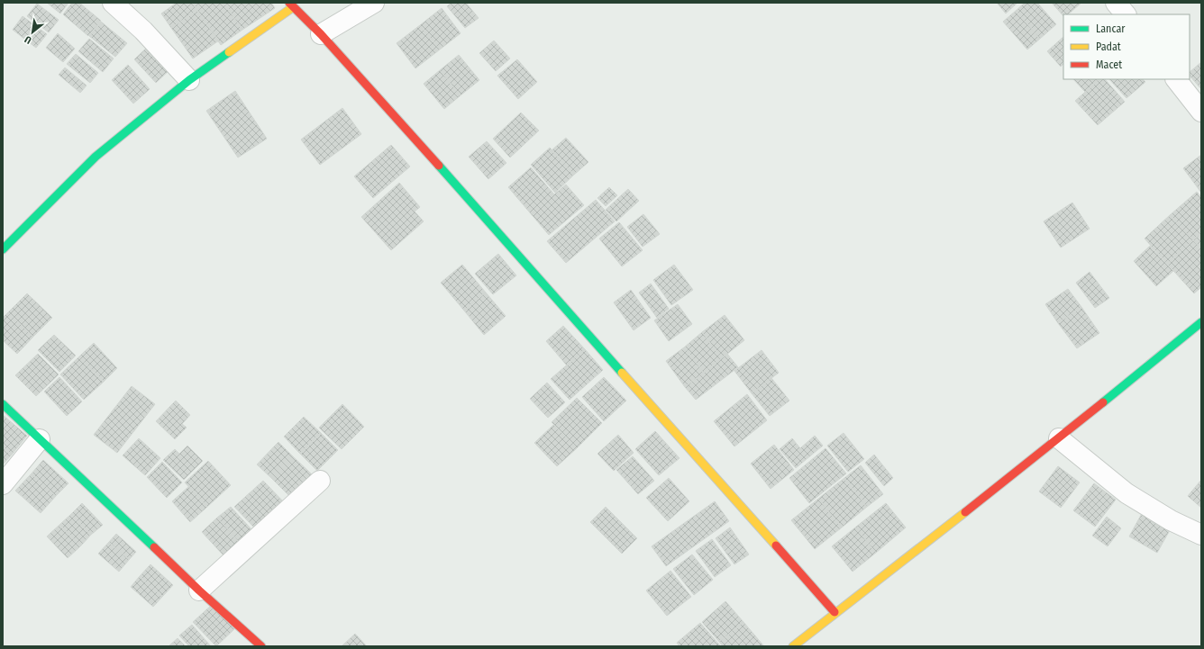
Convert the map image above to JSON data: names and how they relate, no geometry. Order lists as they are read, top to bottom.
{
  "legend": ["Lancar", "Padat", "Macet"],
  "north": "bottom left"
}
